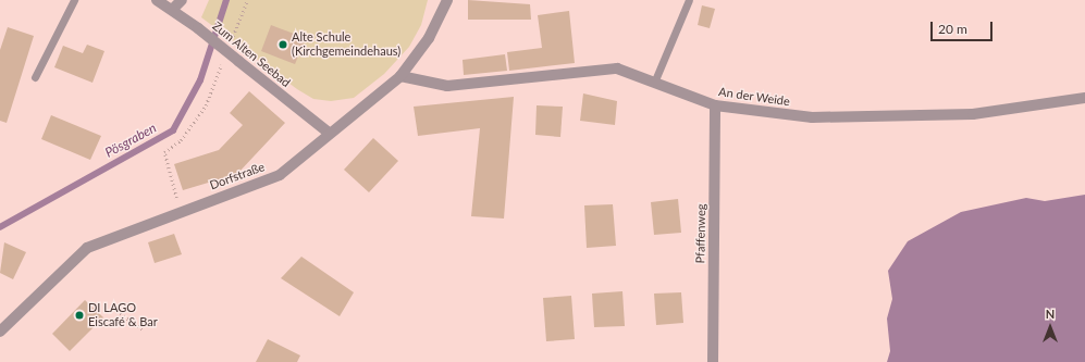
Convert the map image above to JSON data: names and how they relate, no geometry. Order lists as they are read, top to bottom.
{
  "streets": {
    "street": [
      "Zum Alten Seebad",
      "An der Weide",
      "Dorfstraße",
      "Pfaffenweg"
    ]
  },
  "crossings": [
    ["Zum Alten Seebad", "Dorfstraße"],
    ["An der Weide", "Dorfstraße"],
    ["An der Weide", "Pfaffenweg"]
  ],
  "water": ["Pösgraben"],
  "places": ["Alte Schule (Kirchgemeindehaus)", "DI LAGO Eiscafé & Bar"],
  "scale_bar": "20 m",
  "north": "top"
}
